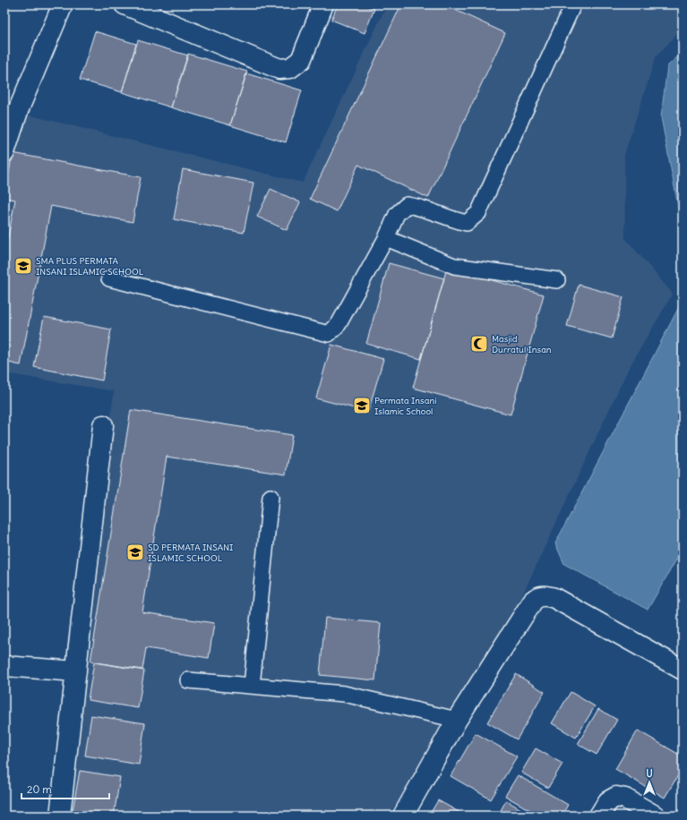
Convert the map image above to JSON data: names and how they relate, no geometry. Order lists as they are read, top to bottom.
{
  "places": {
    "school or university": ["SMA PLUS PERMATA INSANI ISLAMIC SCHOOL", "Permata Insani Islamic School", "SD PERMATA INSANI ISLAMIC SCHOOL"],
    "mosque": ["Masjid Durratul Insan"]
  },
  "scale_bar": "20 m",
  "north": "top"
}
